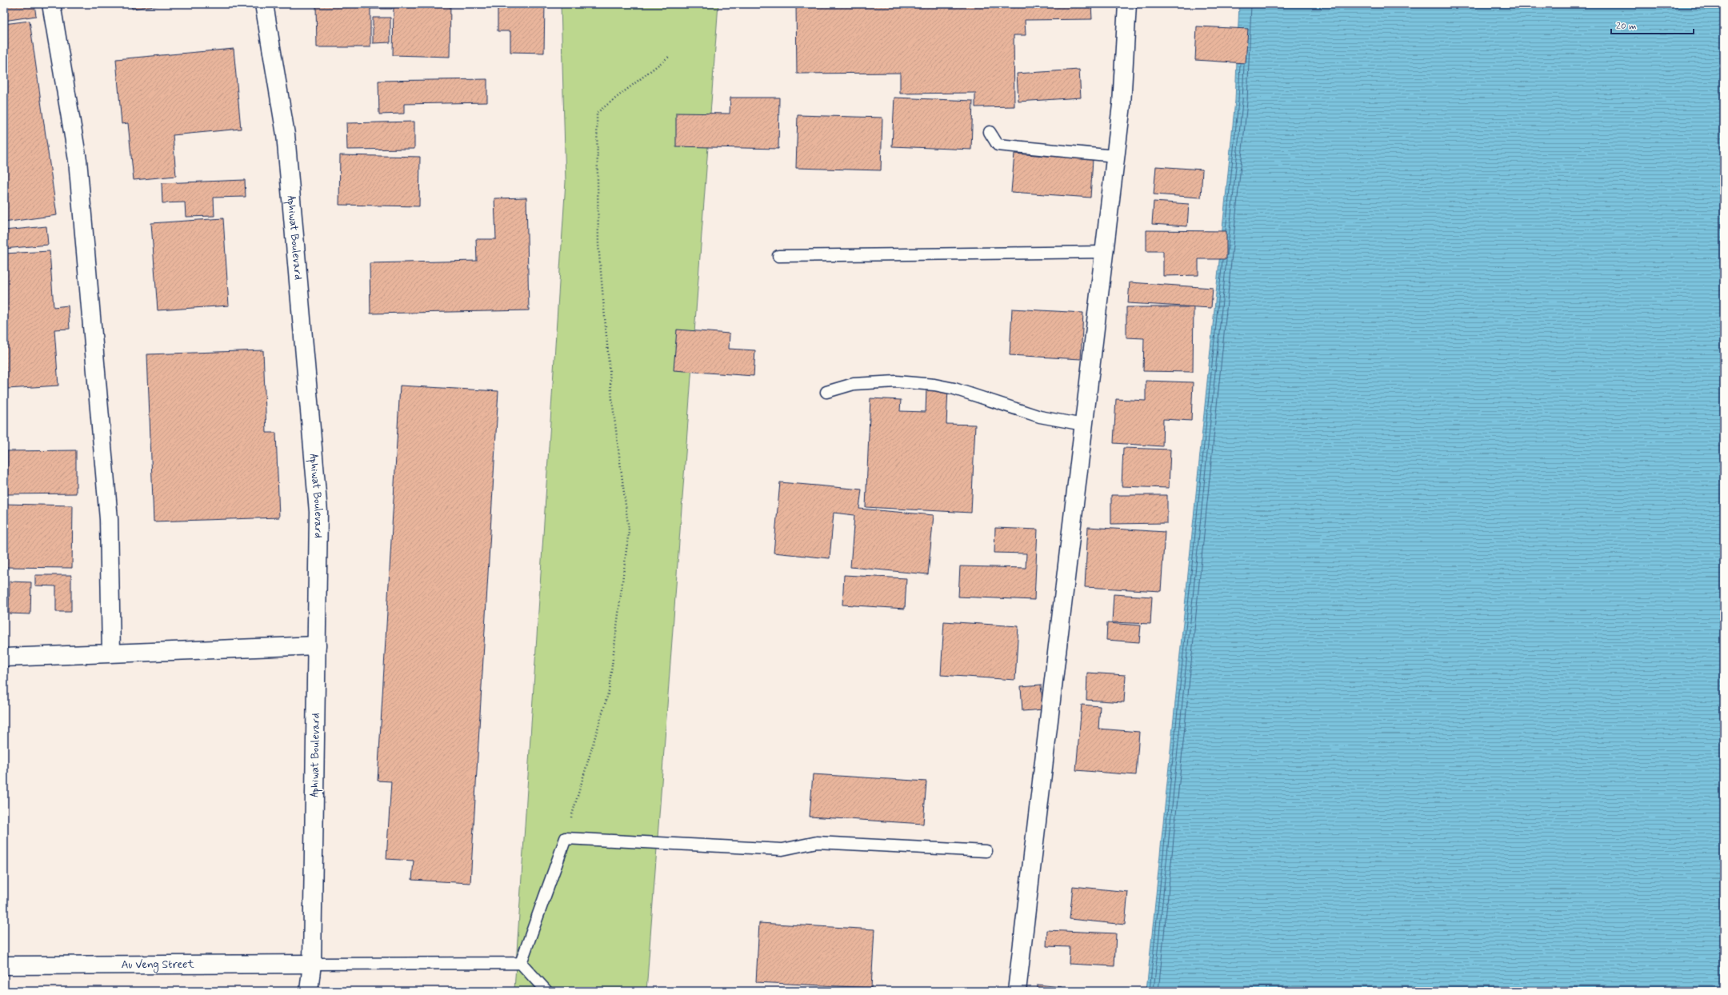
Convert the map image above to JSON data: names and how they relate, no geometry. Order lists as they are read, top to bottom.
{
  "streets": {
    "street": ["Aphiwat Boulevard", "Au Veng Street"]
  },
  "crossings": [
    ["Aphiwat Boulevard", "Au Veng Street"]
  ],
  "scale_bar": "20 m"
}
